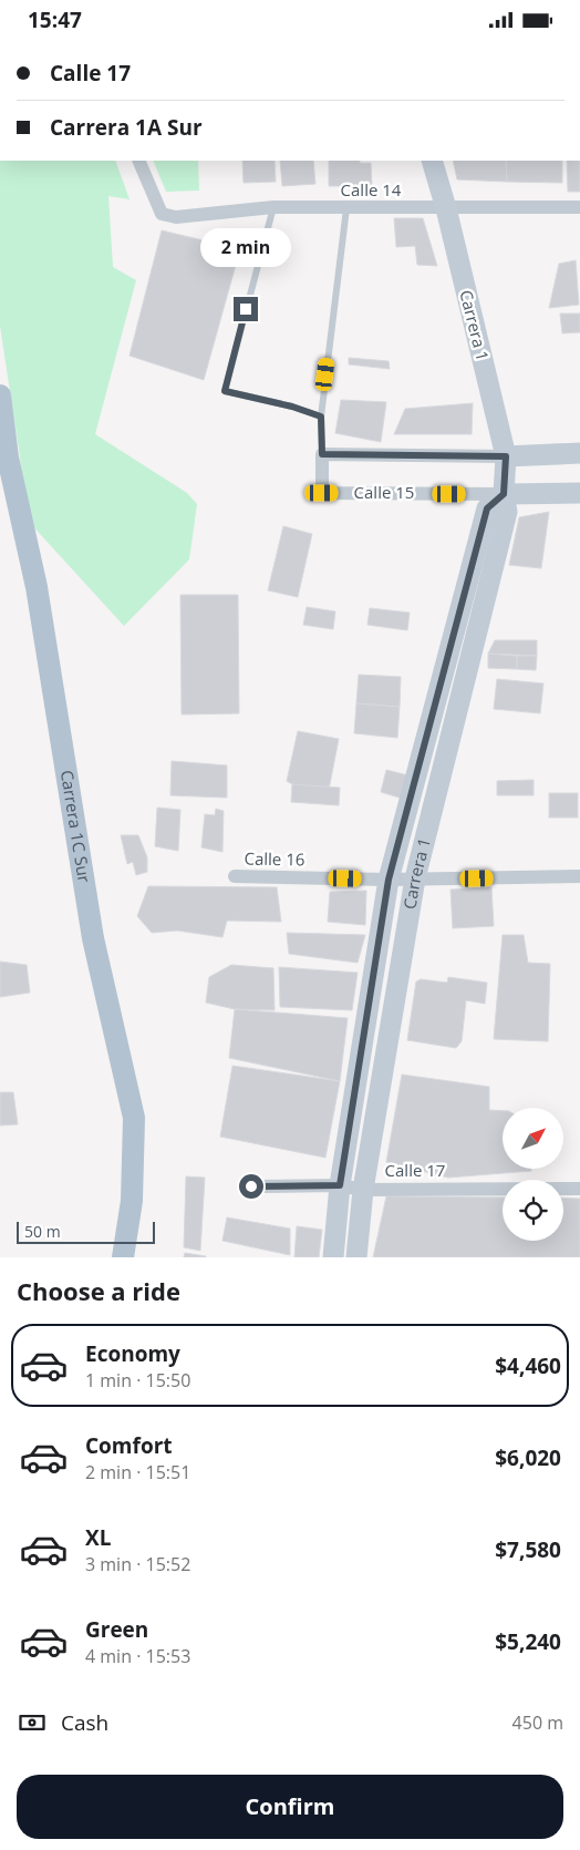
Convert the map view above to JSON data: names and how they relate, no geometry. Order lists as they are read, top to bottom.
{
  "streets": {
    "main road": ["Carrera 1", "Calle 15", "Carrera 1C Sur"],
    "street": ["Calle 14", "Calle 16", "Calle 17"]
  },
  "crossings": [
    ["Calle 14", "Carrera 1"],
    ["Carrera 1", "Calle 15"],
    ["Carrera 1", "Calle 16"],
    ["Carrera 1", "Calle 17"]
  ],
  "scale_bar": "50 m",
  "north": "top right",
  "page": {
    "status": "15:47",
    "banner": ["Calle 17", "Carrera 1A Sur"],
    "bubble": "2 min",
    "scale": "50 m",
    "heading": "Choose a ride",
    "list": [
      {
        "name": "Economy",
        "note": "1 min · 15:50",
        "value": "$4,460"
      },
      {
        "name": "Comfort",
        "note": "2 min · 15:51",
        "value": "$6,020"
      },
      {
        "name": "XL",
        "note": "3 min · 15:52",
        "value": "$7,580"
      },
      {
        "name": "Green",
        "note": "4 min · 15:53",
        "value": "$5,240"
      }
    ],
    "pay": ["Cash", "450 m"],
    "buttons": "Confirm"
  }
}
